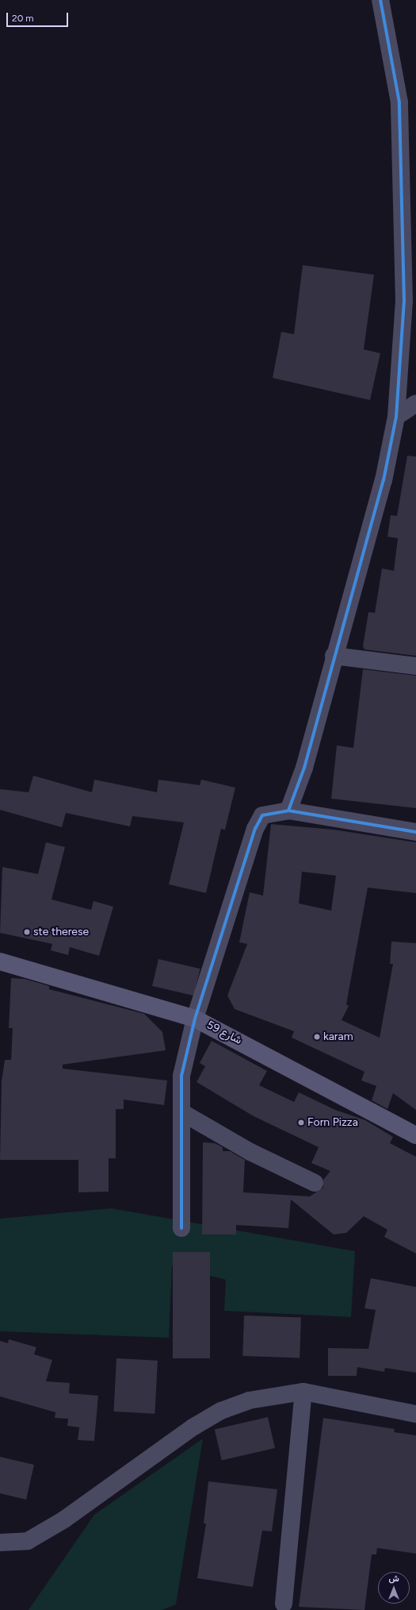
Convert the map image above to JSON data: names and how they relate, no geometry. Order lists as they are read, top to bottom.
{
  "streets": {
    "street": ["شارع 59"]
  },
  "places": ["ste therese", "karam", "Forn Pizza"],
  "scale_bar": "20 m",
  "north": "top"
}
